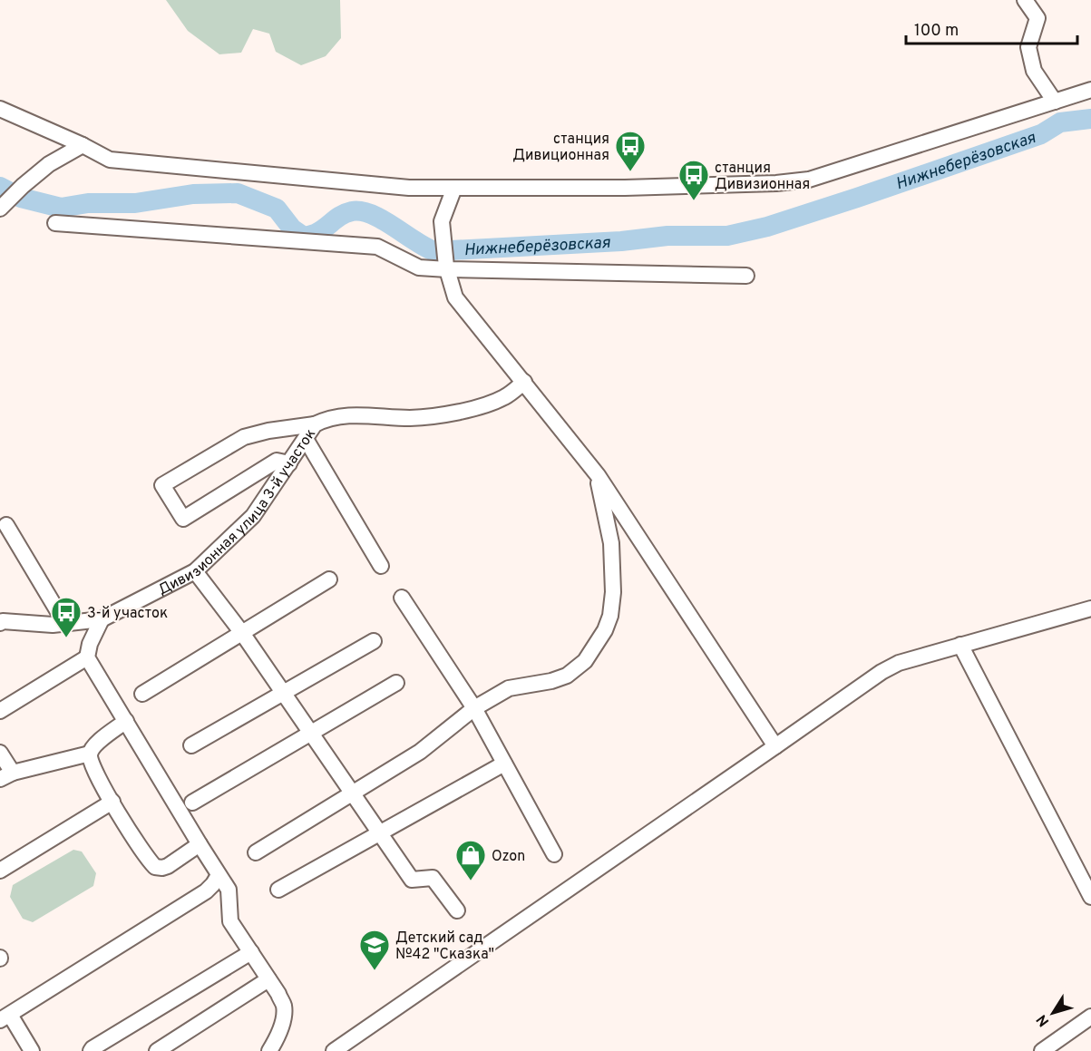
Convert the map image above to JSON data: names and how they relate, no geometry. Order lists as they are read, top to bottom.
{
  "streets": {
    "street": ["Дивизионная улица 3-й участок"]
  },
  "water": ["Нижнеберёзовская"],
  "places": {
    "bus stop": ["станция Дивиционная", "станция Дивизионная", "3-й участок"],
    "shop": ["Ozon"],
    "school or university": ["Детский сад №42 \"Сказка\""]
  },
  "scale_bar": "100 m",
  "north": "bottom left"
}
